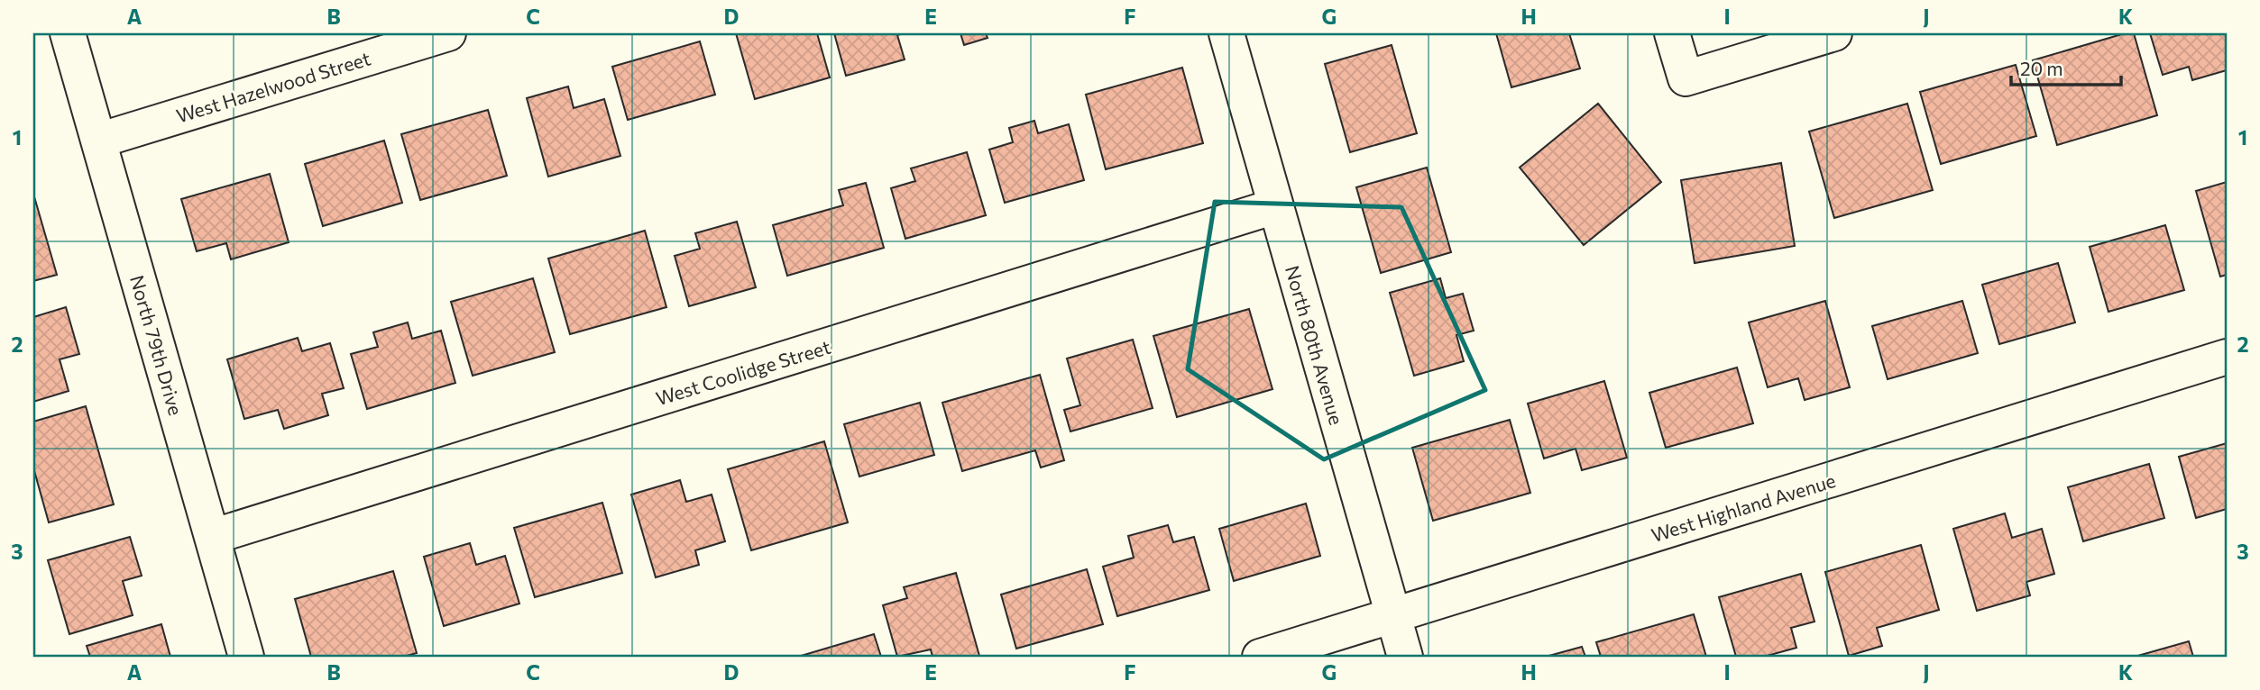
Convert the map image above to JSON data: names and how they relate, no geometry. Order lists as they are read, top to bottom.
{
  "streets": {
    "street": [
      "West Hazelwood Street",
      "North 79th Drive",
      "North 80th Avenue",
      "West Coolidge Street",
      "West Highland Avenue"
    ]
  },
  "crossings": [
    ["West Hazelwood Street", "North 79th Drive"],
    ["North 79th Drive", "West Coolidge Street"],
    ["North 80th Avenue", "West Coolidge Street"],
    ["North 80th Avenue", "West Highland Avenue"]
  ],
  "scale_bar": "20 m",
  "grid": {
    "columns": [
      "A",
      "B",
      "C",
      "D",
      "E",
      "F",
      "G",
      "H",
      "I",
      "J",
      "K"
    ],
    "rows": ["1", "2", "3"]
  }
}
